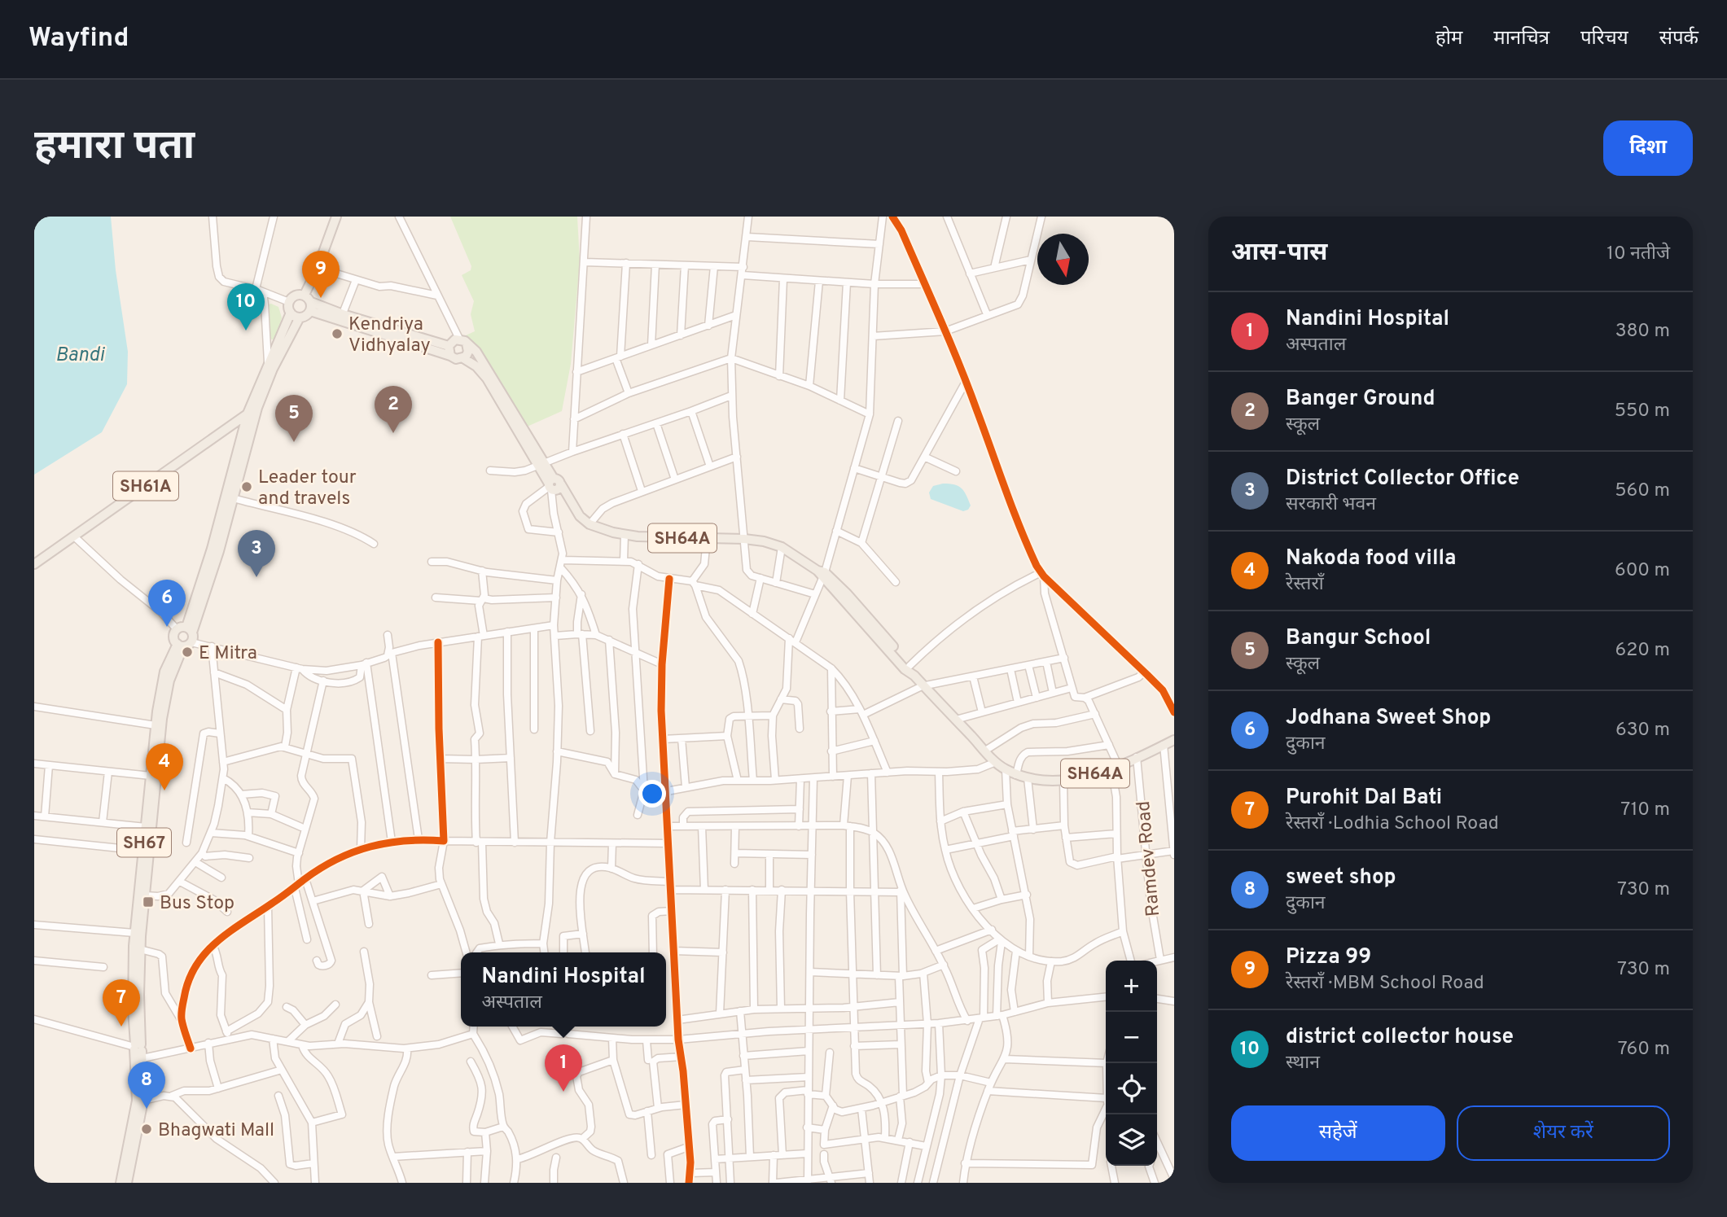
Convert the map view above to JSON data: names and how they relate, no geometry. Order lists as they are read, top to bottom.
{
  "streets": {
    "main road": ["SH61A", "SH64A", "SH67"],
    "street": ["Ramdev Road"]
  },
  "crossings": [
    ["SH61A", "SH67"],
    ["SH64A", "Ramdev Road"]
  ],
  "water": ["Bandi"],
  "places": {
    "other": [
      "Kendriya Vidhyalay",
      "Leader tour and travels",
      "E Mitra",
      "Bhagwati Mall"
    ],
    "transit": ["Bus Stop"]
  },
  "north": "bottom",
  "page": {
    "header": "Wayfind",
    "nav": [
      "होम",
      "मानचित्र",
      "परिचय",
      "संपर्क"
    ],
    "buttons": [
      "दिशा",
      ["सहेजें", "शेयर करें"]
    ],
    "title": "हमारा पता",
    "heading": ["आस-पास", "10 नतीजे"],
    "pins": [
      "9",
      "10",
      "2",
      "5",
      "3",
      "6",
      "4",
      "7",
      "1",
      "8"
    ],
    "list": [
      {
        "mark": "1",
        "name": "Nandini Hospital",
        "note": "अस्पताल",
        "value": "380 m"
      },
      {
        "mark": "2",
        "name": "Banger Ground",
        "note": "स्कूल",
        "value": "550 m"
      },
      {
        "mark": "3",
        "name": "District Collector Office",
        "note": "सरकारी भवन",
        "value": "560 m"
      },
      {
        "mark": "4",
        "name": "Nakoda food villa",
        "note": "रेस्तराँ",
        "value": "600 m"
      },
      {
        "mark": "5",
        "name": "Bangur School",
        "note": "स्कूल",
        "value": "620 m"
      },
      {
        "mark": "6",
        "name": "Jodhana Sweet Shop",
        "note": "दुकान",
        "value": "630 m"
      },
      {
        "mark": "7",
        "name": "Purohit Dal Bati",
        "note": "रेस्तराँ · Lodhia School Road",
        "value": "710 m"
      },
      {
        "mark": "8",
        "name": "sweet shop",
        "note": "दुकान",
        "value": "730 m"
      },
      {
        "mark": "9",
        "name": "Pizza 99",
        "note": "रेस्तराँ · MBM School Road",
        "value": "730 m"
      },
      {
        "mark": "10",
        "name": "district collector house",
        "note": "स्थान",
        "value": "760 m"
      }
    ],
    "popup": ["Nandini Hospital", "अस्पताल"],
    "map_buttons": ["+", "−"]
  }
}
